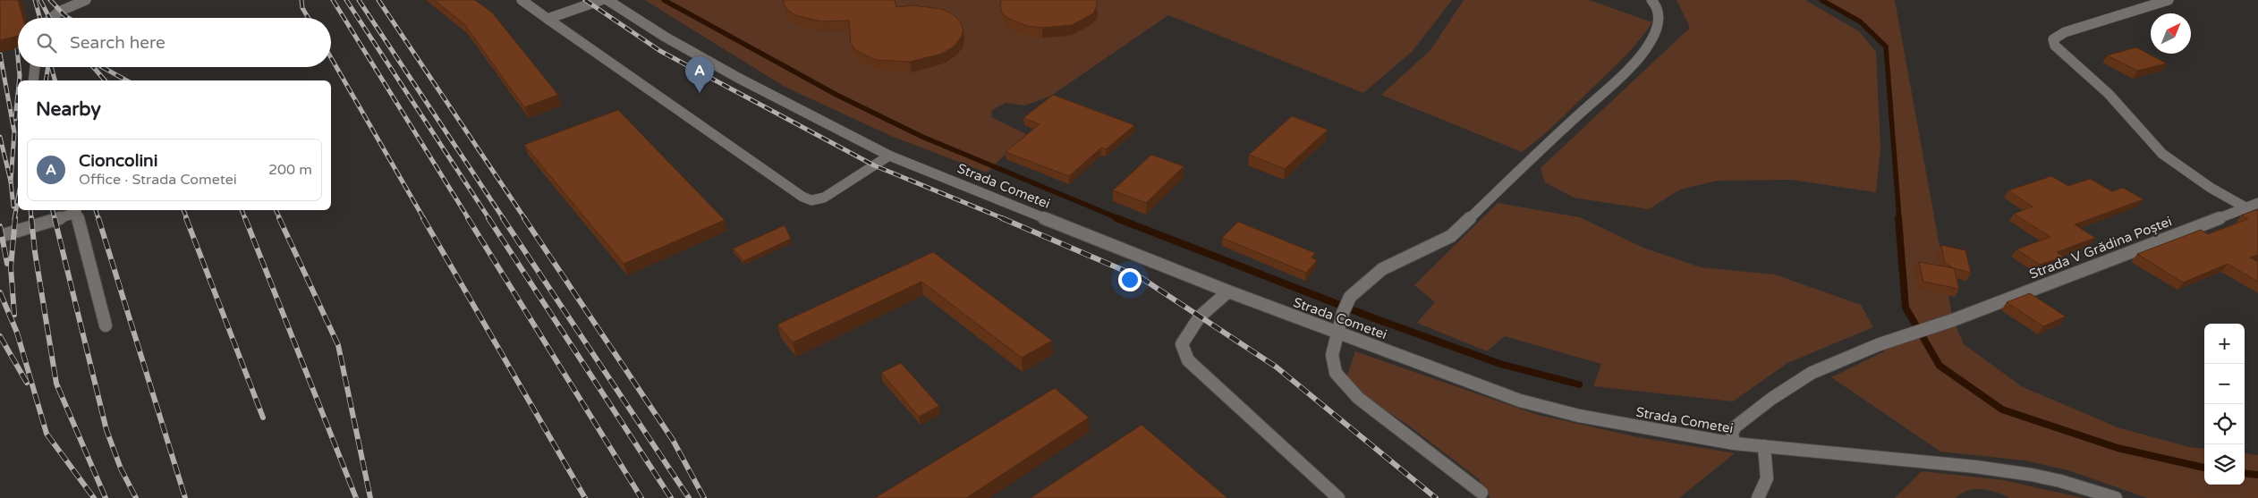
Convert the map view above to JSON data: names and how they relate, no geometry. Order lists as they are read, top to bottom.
{
  "streets": {
    "street": ["Strada Cometei", "Strada V Grădina Poștei"]
  },
  "crossings": [
    ["Strada Cometei", "Strada V Grădina Poștei"]
  ],
  "north": "top right",
  "page": {
    "search": "Search here",
    "pins": "A",
    "heading": "Nearby",
    "list": [
      {
        "mark": "A",
        "name": "Cioncolini",
        "note": "Office · Strada Cometei",
        "value": "200 m"
      }
    ],
    "map_buttons": ["+", "−"]
  }
}
